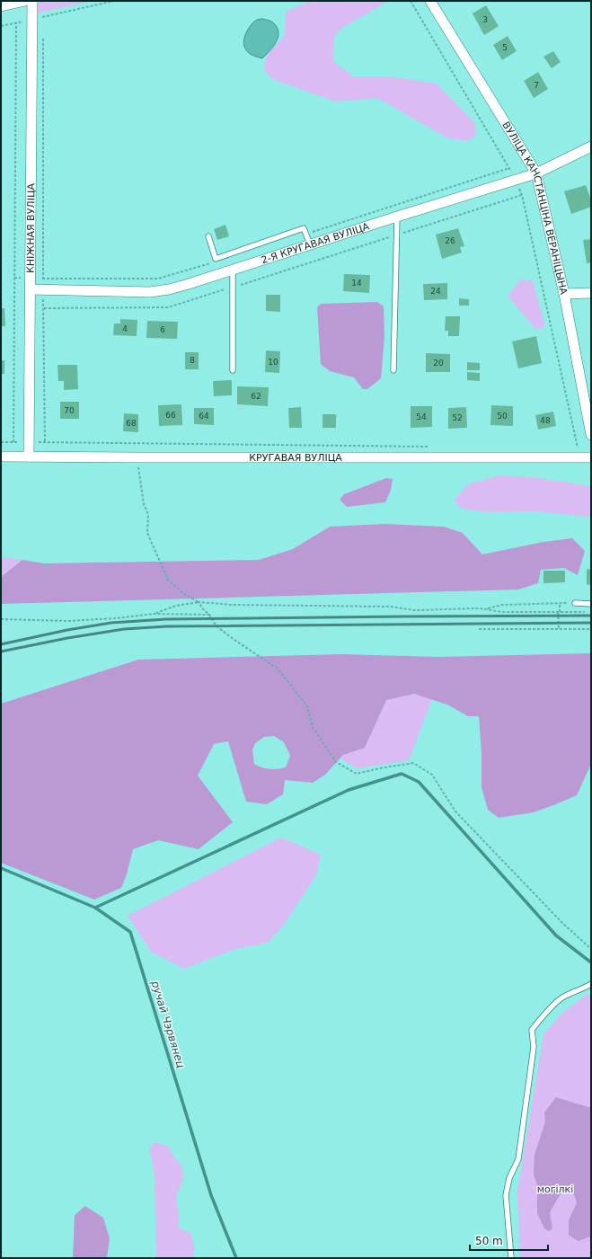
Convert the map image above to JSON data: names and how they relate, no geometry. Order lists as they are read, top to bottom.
{
  "streets": {
    "street": [
      "ВУЛІЦА КАНСТАНЦІНА ВЕРАНІЦЫНА",
      "КНІЖНАЯ ВУЛІЦА",
      "2-Я КРУГАВАЯ ВУЛІЦА",
      "КРУГАВАЯ ВУЛІЦА"
    ]
  },
  "crossings": [
    ["ВУЛІЦА КАНСТАНЦІНА ВЕРАНІЦЫНА", "2-Я КРУГАВАЯ ВУЛІЦА"],
    ["КНІЖНАЯ ВУЛІЦА", "2-Я КРУГАВАЯ ВУЛІЦА"],
    ["КНІЖНАЯ ВУЛІЦА", "КРУГАВАЯ ВУЛІЦА"]
  ],
  "water": ["ручай Чэрвянец"],
  "parks": ["могілкі"],
  "house_numbers": [
    "3",
    "5",
    "7",
    "26",
    "14",
    "24",
    "4",
    "6",
    "8",
    "10",
    "20",
    "62",
    "70",
    "66",
    "64",
    "50",
    "54",
    "52",
    "48",
    "68"
  ],
  "scale_bar": "50 m"
}
